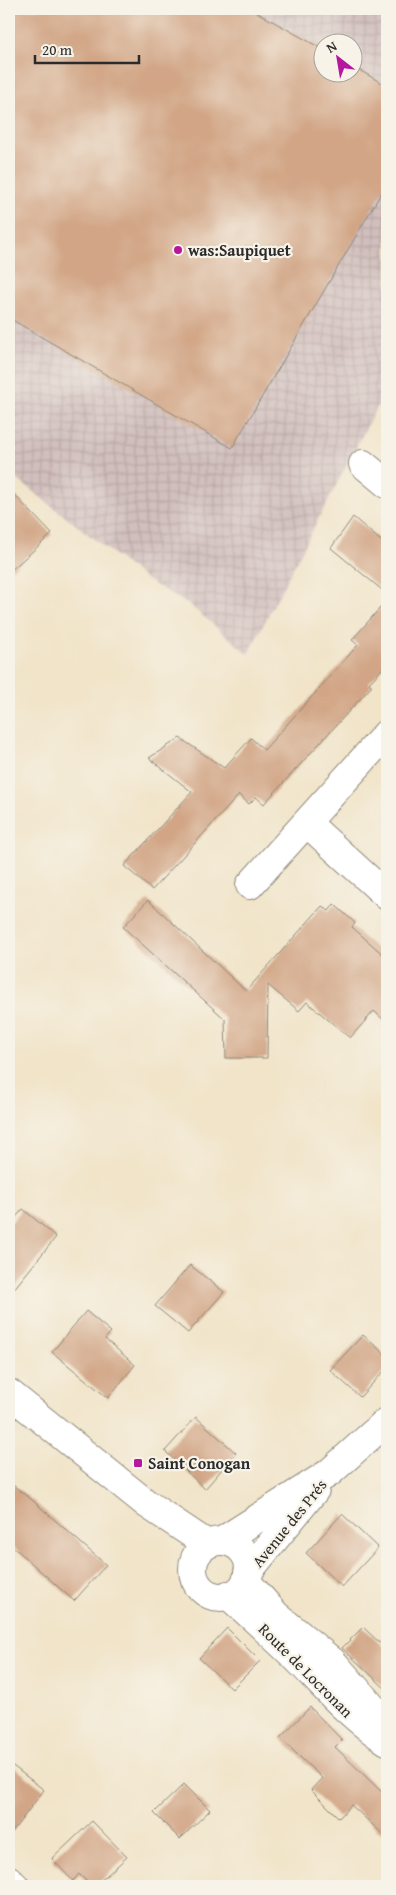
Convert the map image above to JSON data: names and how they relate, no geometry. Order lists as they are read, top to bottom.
{
  "streets": {
    "main road": ["Avenue des Prés", "Route de Locronan"]
  },
  "crossings": [
    ["Avenue des Prés", "Route de Locronan"]
  ],
  "places": {
    "other": ["was:Saupiquet"],
    "transit": ["Saint Conogan"]
  },
  "scale_bar": "20 m",
  "north": "top left"
}
